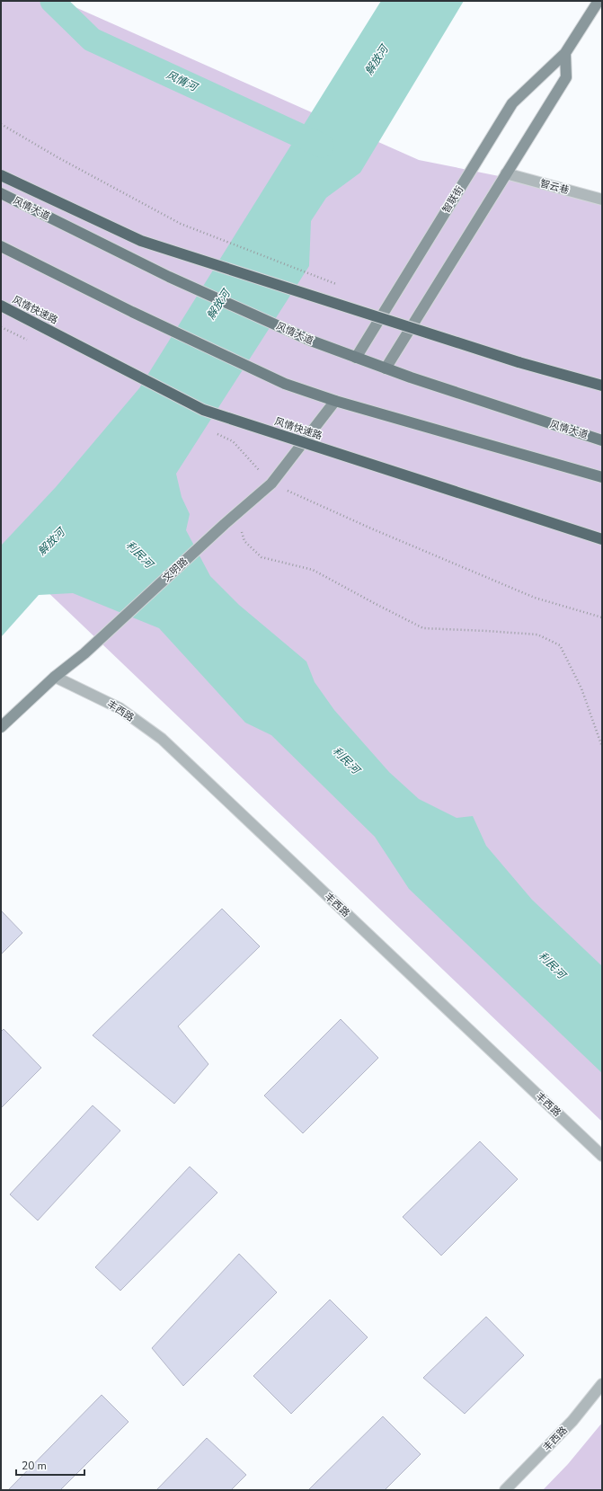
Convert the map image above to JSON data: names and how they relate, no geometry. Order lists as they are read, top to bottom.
{
  "streets": {
    "highway": ["风情快速路"],
    "main road": ["风情大道"],
    "street": [
      "智云巷",
      "智联街",
      "文明路",
      "丰西路"
    ]
  },
  "crossings": [
    ["智联街", "风情大道"],
    ["文明路", "丰西路"]
  ],
  "water": ["解放河", "风情河", "利民河"],
  "scale_bar": "20 m"
}
